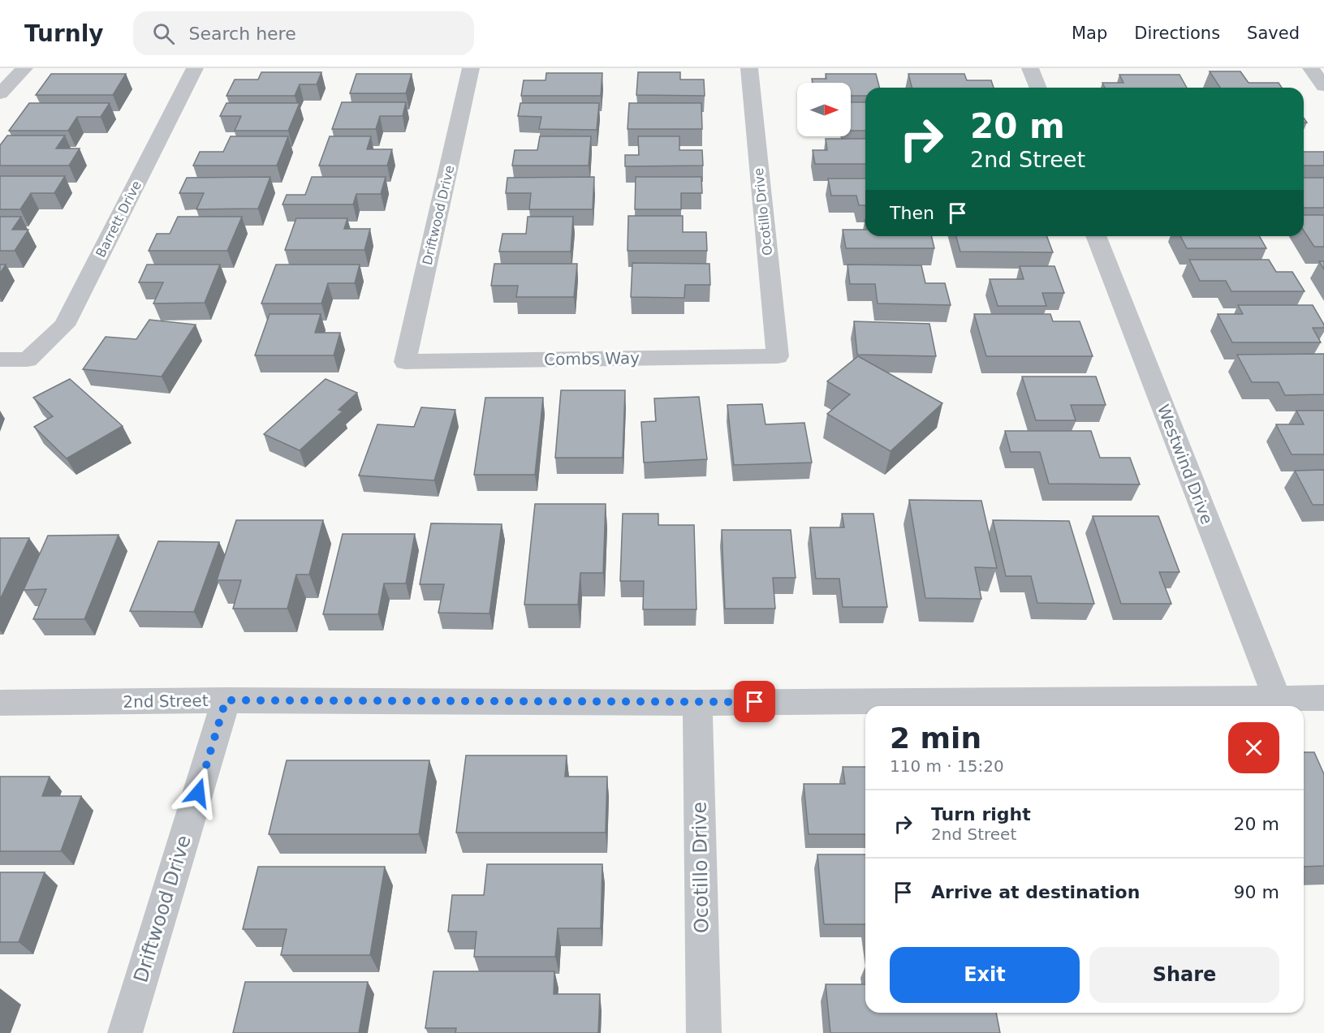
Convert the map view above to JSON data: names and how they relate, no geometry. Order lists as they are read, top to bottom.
{
  "streets": {
    "street": [
      "Ocotillo Drive",
      "Driftwood Drive",
      "Barrett Drive",
      "Combs Way",
      "Westwind Drive",
      "2nd Street"
    ]
  },
  "crossings": [
    ["Ocotillo Drive", "Combs Way"],
    ["Ocotillo Drive", "2nd Street"],
    ["Driftwood Drive", "Combs Way"],
    ["Driftwood Drive", "2nd Street"],
    ["Westwind Drive", "2nd Street"]
  ],
  "north": "right",
  "page": {
    "header": "Turnly",
    "search": "Search here",
    "nav": ["Map", "Directions", "Saved"],
    "turn": ["20 m", "2nd Street"],
    "then": "Then",
    "heading": ["2 min", "110 m · 15:20"],
    "list": [
      {
        "name": "Turn right",
        "note": "2nd Street",
        "value": "20 m"
      },
      {
        "name": "Arrive at destination",
        "value": "90 m"
      }
    ],
    "buttons": ["Exit", "Share"]
  }
}
